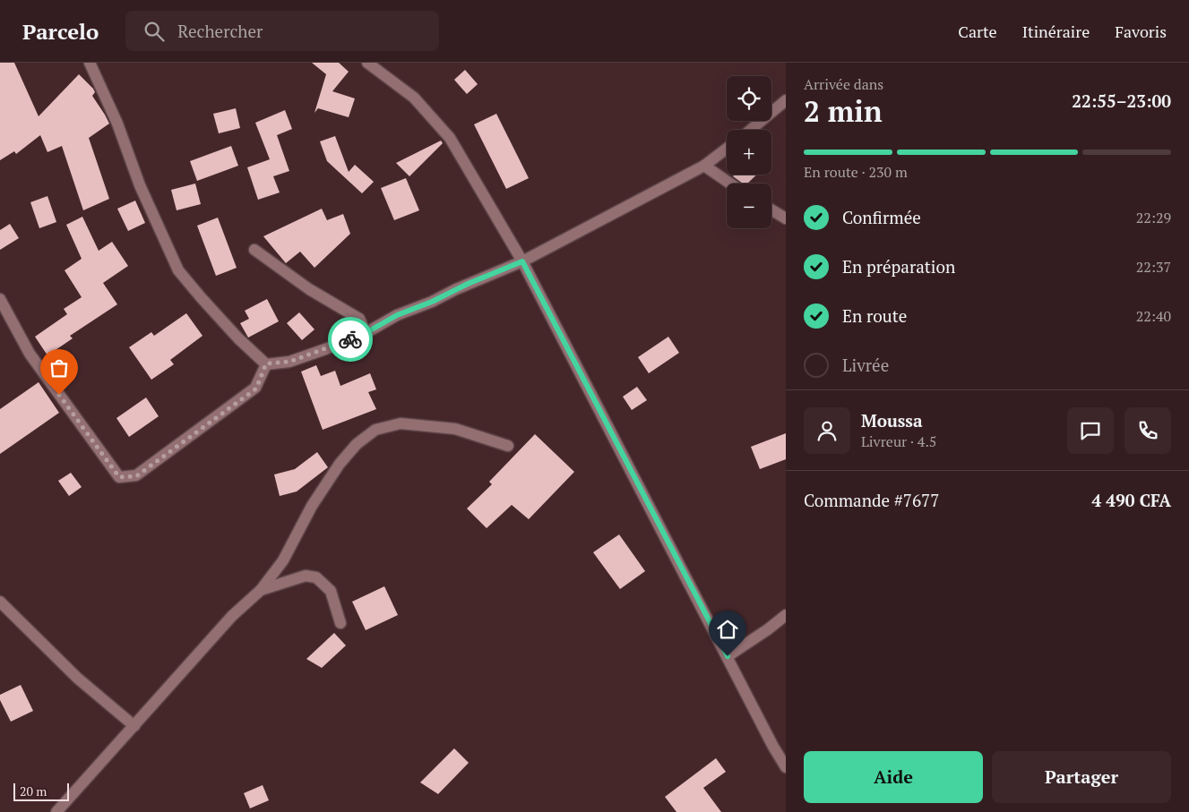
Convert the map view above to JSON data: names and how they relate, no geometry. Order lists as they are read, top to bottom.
{
  "scale_bar": "20 m",
  "page": {
    "header": "Parcelo",
    "search": "Rechercher",
    "nav": ["Carte", "Itinéraire", "Favoris"],
    "heading": ["2 min", "Arrivée dans", "22:55–23:00"],
    "panel": [
      "Moussa",
      "Livreur · 4.5",
      "Commande #7677",
      "4 490 CFA"
    ],
    "map_buttons": ["+", "−"],
    "bar": "En route · 230 m",
    "list": [
      ["Confirmée", "22:29"],
      ["En préparation", "22:37"],
      ["En route", "22:40"],
      "Livrée"
    ],
    "buttons": ["Aide", "Partager"],
    "scale": "20 m"
  }
}
